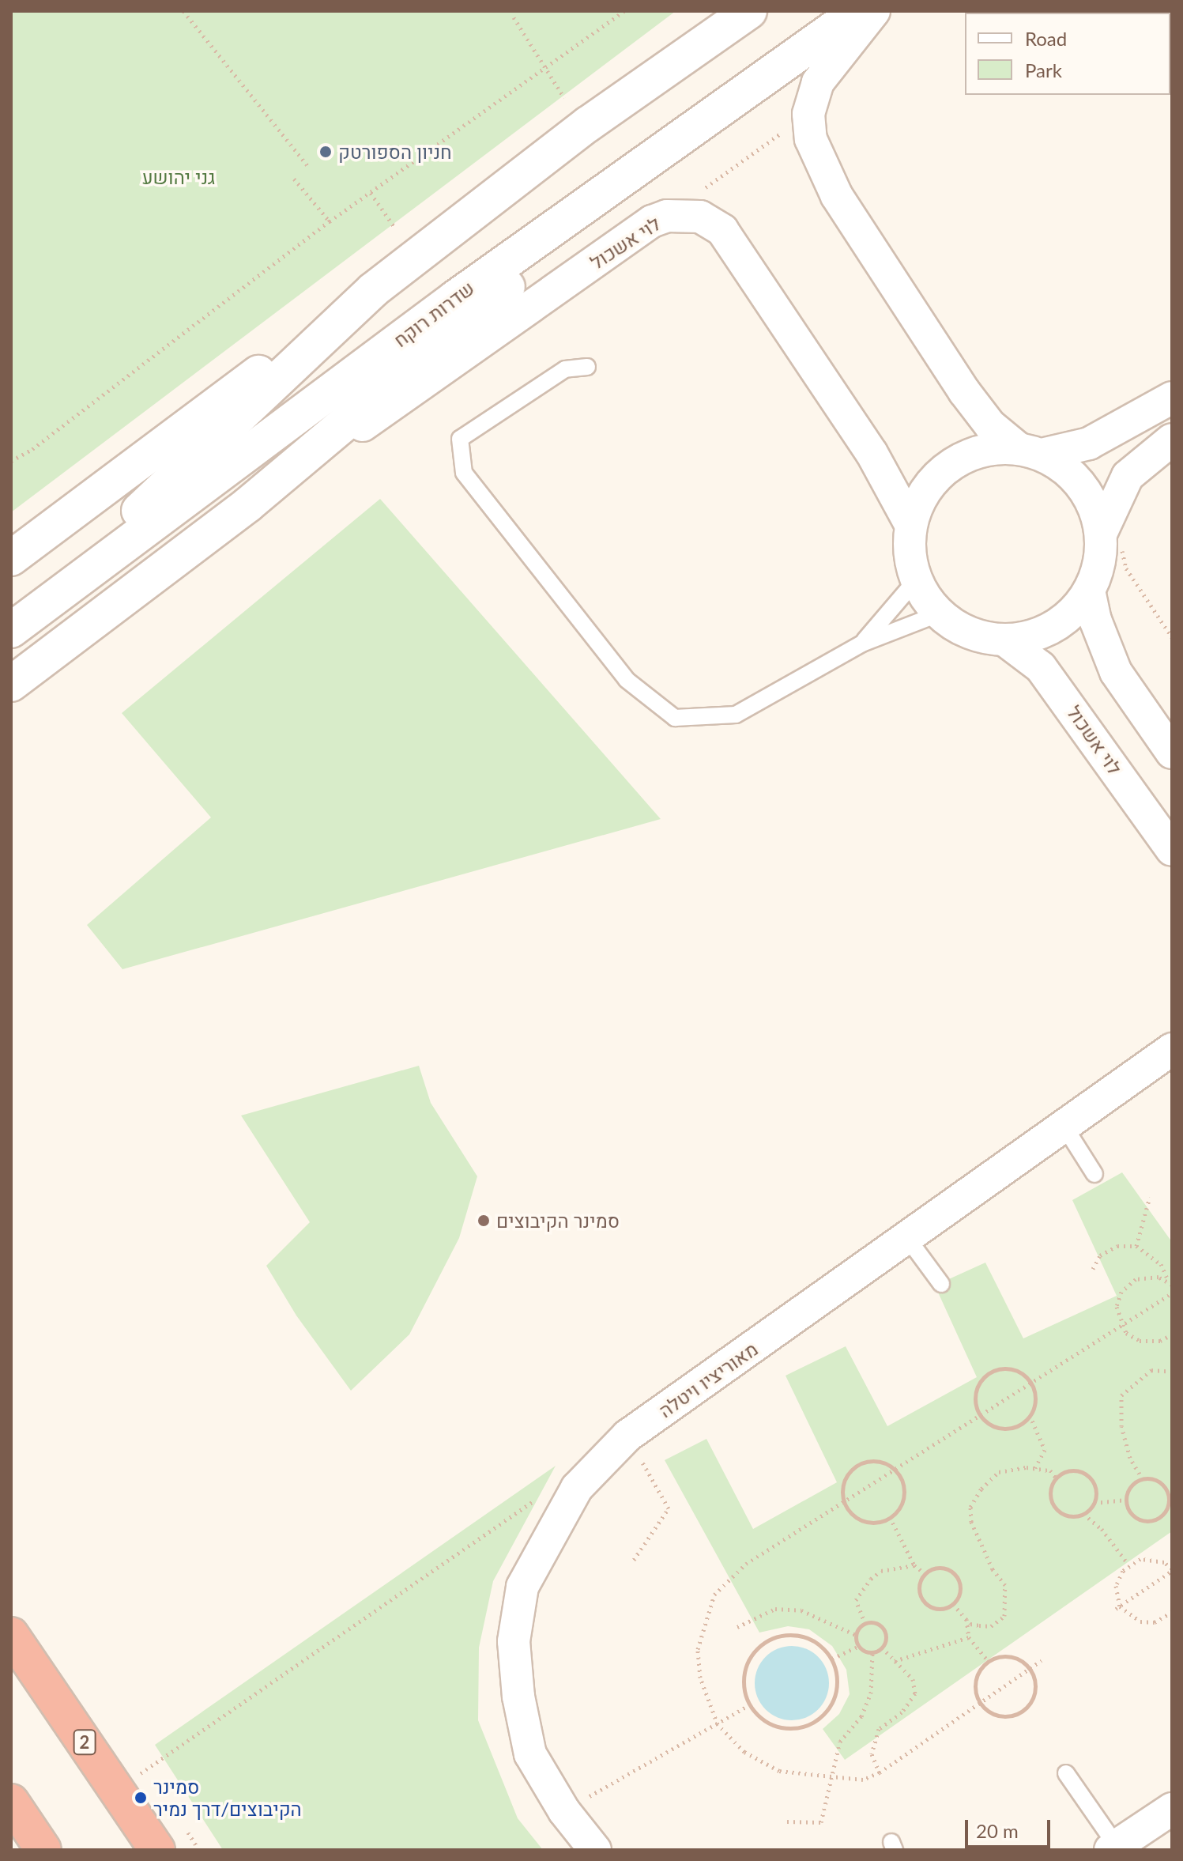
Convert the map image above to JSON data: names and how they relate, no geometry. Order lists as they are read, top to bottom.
{
  "streets": {
    "highway": ["2"],
    "main road": ["שדרות רוקח"],
    "street": ["לוי אשכול", "מאוריציו ויטלה"]
  },
  "parks": ["גני יהושע"],
  "places": ["חניון הספורטק", "סמינר הקיבוצים", "סמינר הקיבוצים/דרך נמיר"],
  "legend": ["Road", "Park"],
  "scale_bar": "20 m"
}
